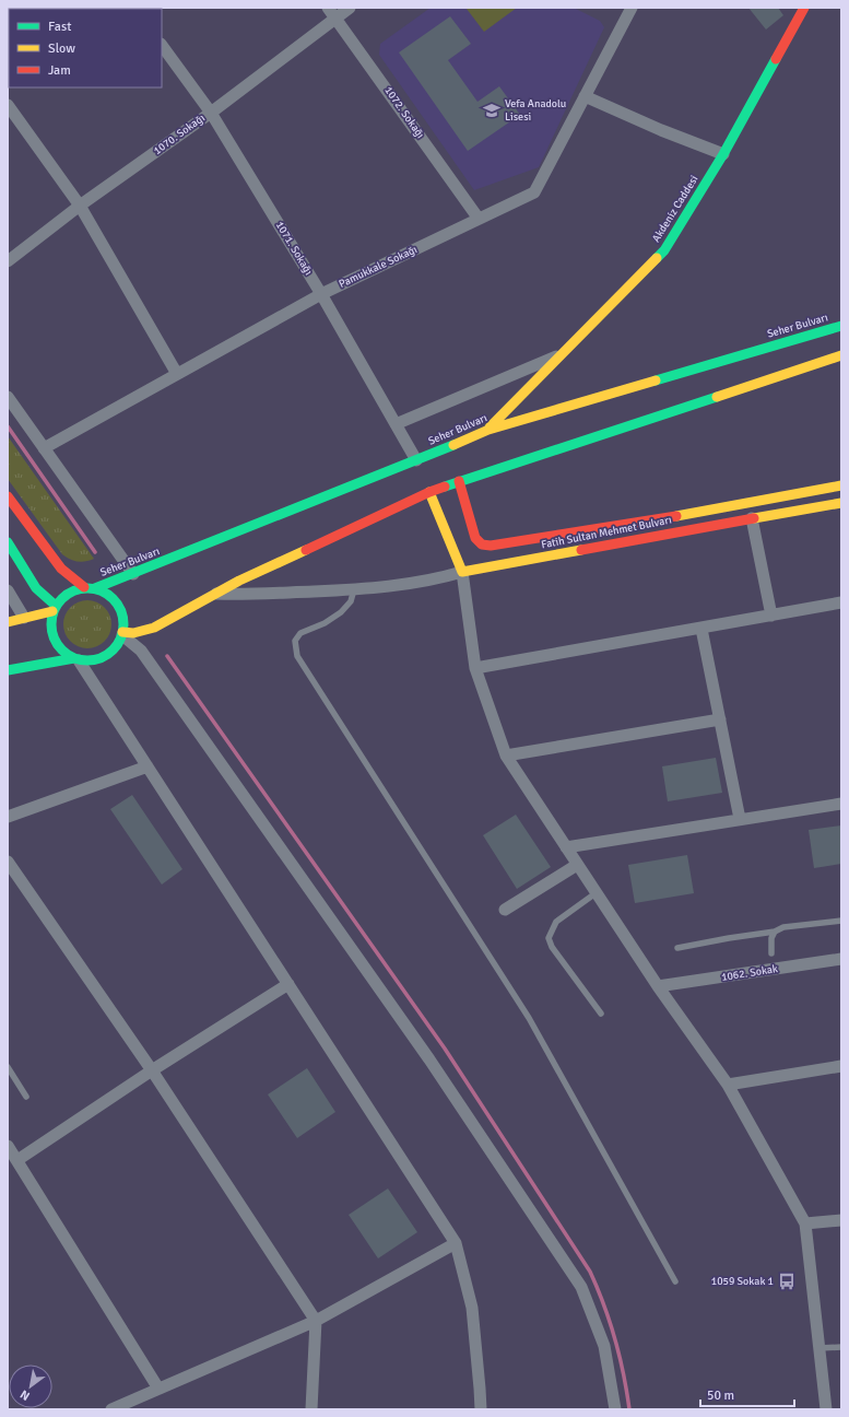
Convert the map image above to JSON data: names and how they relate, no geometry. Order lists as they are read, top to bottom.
{
  "streets": {
    "main road": ["Akdeniz Caddesi", "Seher Bulvarı", "Fatih Sultan Mehmet Bulvarı"],
    "street": [
      "1072. Sokağı",
      "1070. Sokağı",
      "1071. Sokağı",
      "Pamukkale Sokağı",
      "1062. Sokak"
    ]
  },
  "crossings": [
    ["1072. Sokağı", "1070. Sokağı"],
    ["1072. Sokağı", "Pamukkale Sokağı"],
    ["1070. Sokağı", "1071. Sokağı"],
    ["Akdeniz Caddesi", "Seher Bulvarı"],
    ["1071. Sokağı", "Pamukkale Sokağı"],
    ["1071. Sokağı", "Seher Bulvarı"]
  ],
  "places": {
    "school or university": ["Vefa Anadolu Lisesi"],
    "bus stop": ["1059 Sokak 1"]
  },
  "legend": ["Fast", "Slow", "Jam"],
  "scale_bar": "50 m",
  "north": "bottom left"
}
